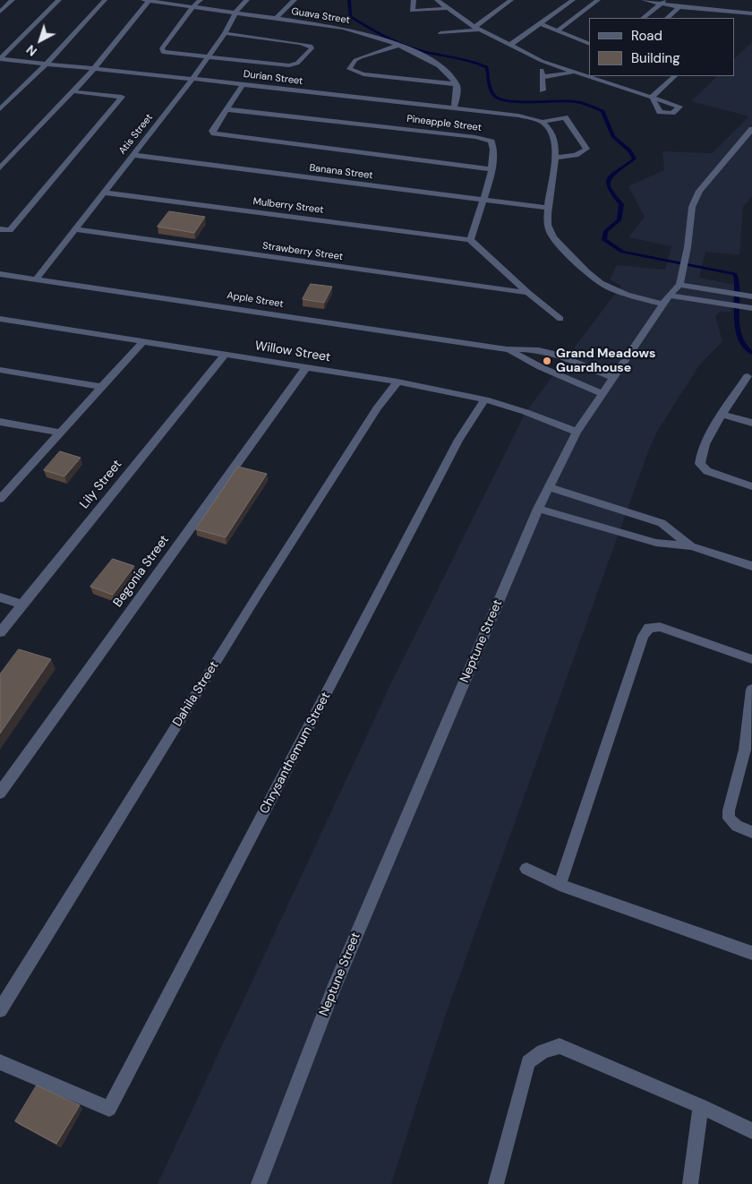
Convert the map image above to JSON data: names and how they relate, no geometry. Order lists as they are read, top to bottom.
{
  "streets": {
    "street": [
      "Guava Street",
      "Durian Street",
      "Pineapple Street",
      "Atis Street",
      "Banana Street",
      "Mulberry Street",
      "Strawberry Street",
      "Apple Street",
      "Willow Street",
      "Lily Street",
      "Begonia Street",
      "Neptune Street",
      "Dahila Street",
      "Chrysanthemum Street"
    ]
  },
  "crossings": [
    ["Guava Street", "Atis Street"],
    ["Durian Street", "Atis Street"],
    ["Pineapple Street", "Banana Street"],
    ["Pineapple Street", "Mulberry Street"],
    ["Atis Street", "Banana Street"],
    ["Atis Street", "Mulberry Street"],
    ["Atis Street", "Strawberry Street"],
    ["Atis Street", "Apple Street"],
    ["Apple Street", "Neptune Street"],
    ["Willow Street", "Lily Street"],
    ["Willow Street", "Begonia Street"],
    ["Willow Street", "Neptune Street"],
    ["Willow Street", "Dahila Street"],
    ["Willow Street", "Chrysanthemum Street"]
  ],
  "places": ["Grand Meadows Guardhouse"],
  "legend": ["Road", "Building"],
  "north": "bottom left"
}
